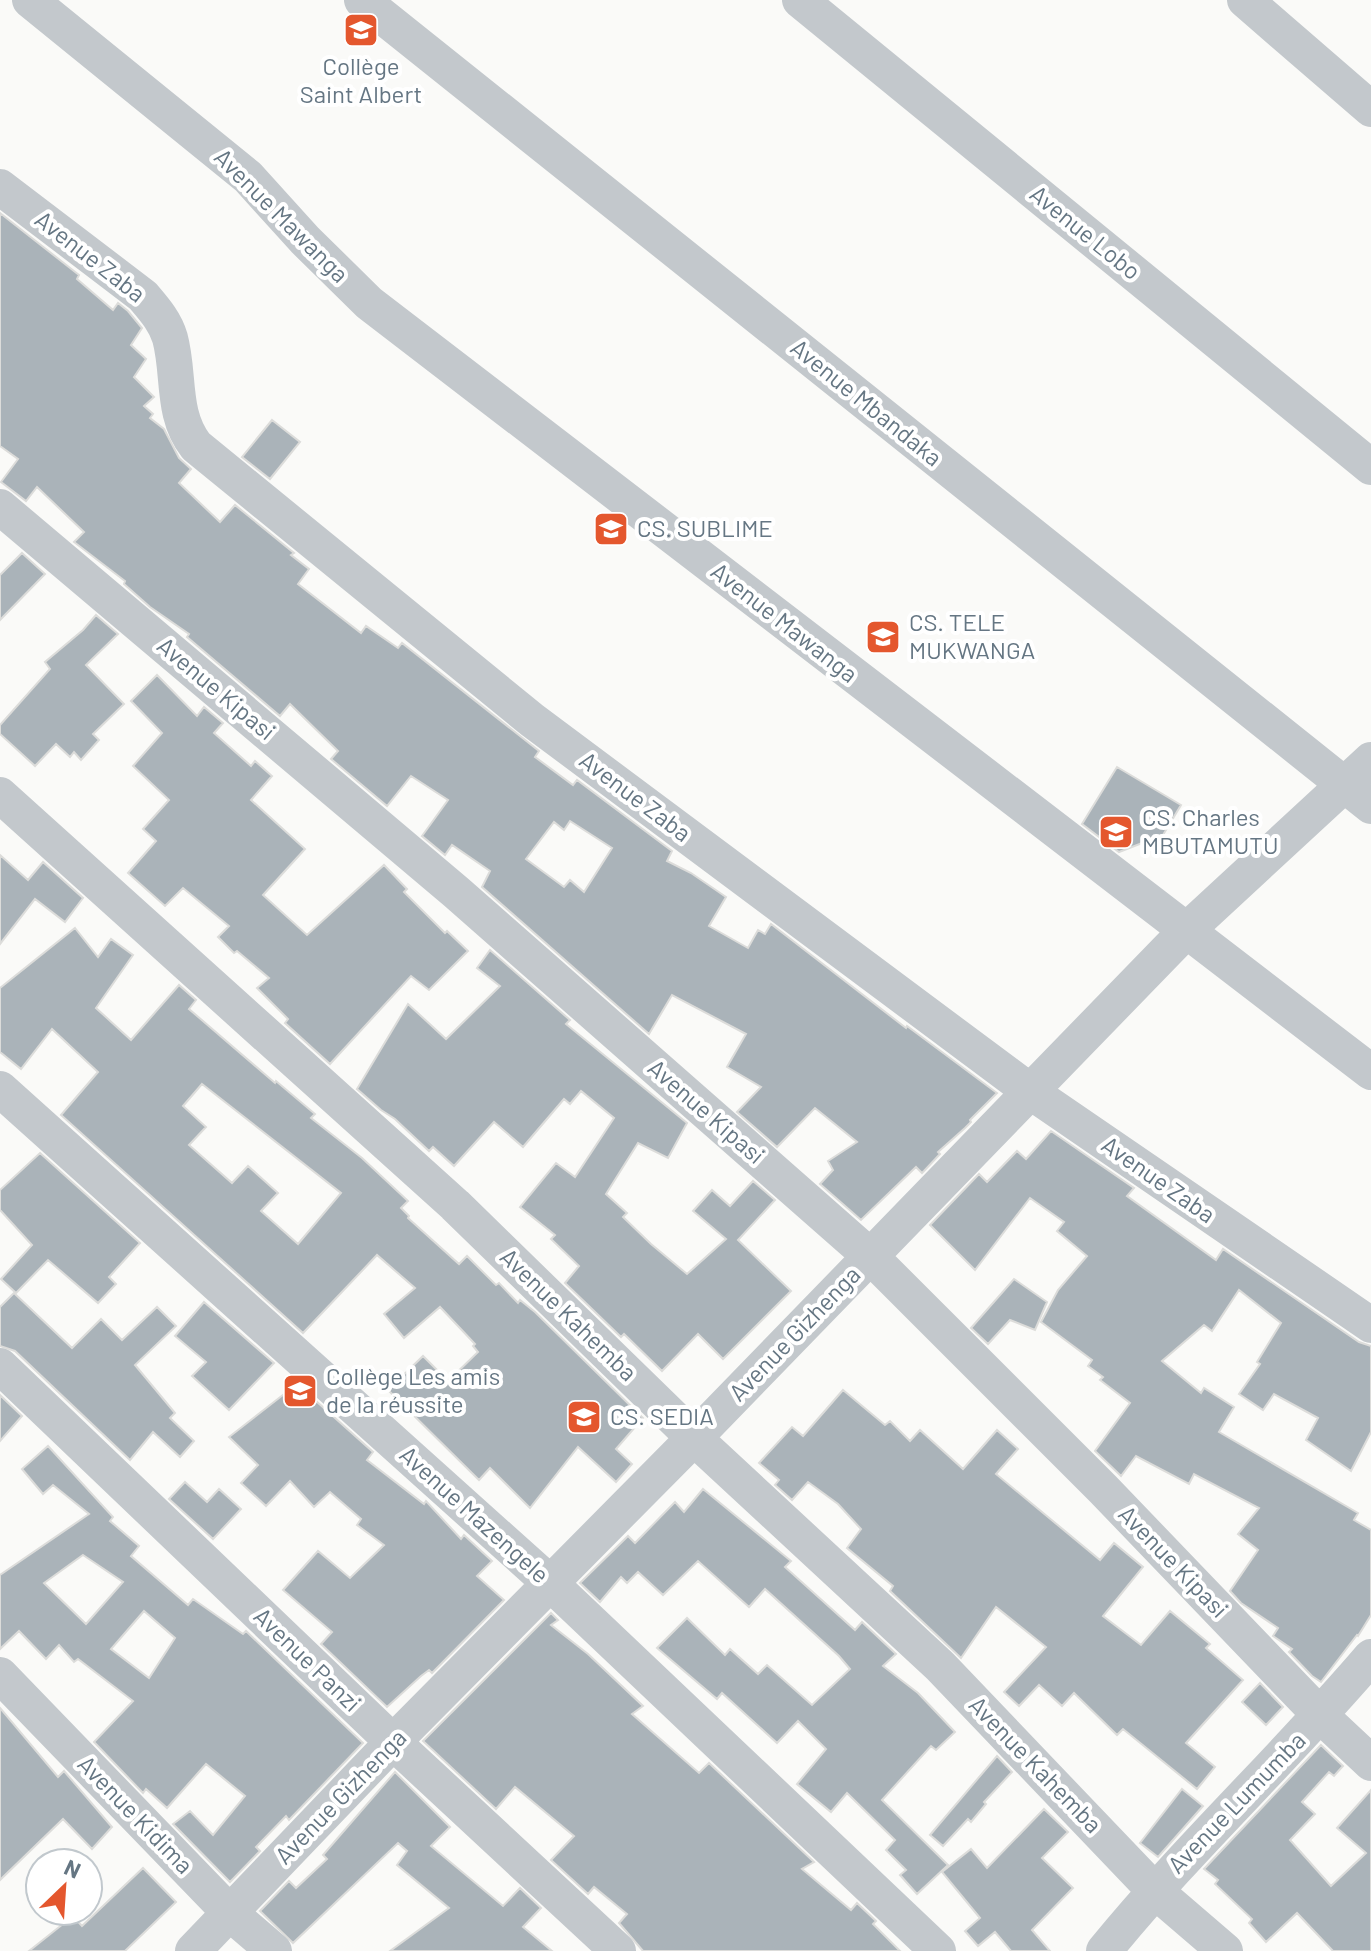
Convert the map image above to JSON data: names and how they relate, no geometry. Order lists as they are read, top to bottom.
{
  "streets": {
    "street": [
      "Avenue Mawanga",
      "Avenue Lobo",
      "Avenue Zaba",
      "Avenue Mbandaka",
      "Avenue Kipasi",
      "Avenue Kahemba",
      "Avenue Gizhenga",
      "Avenue Mazengele",
      "Avenue Panzi",
      "Avenue Lumumba",
      "Avenue Kidima"
    ]
  },
  "crossings": [
    ["Avenue Mawanga", "Avenue Gizhenga"],
    ["Avenue Zaba", "Avenue Gizhenga"],
    ["Avenue Mbandaka", "Avenue Gizhenga"],
    ["Avenue Kipasi", "Avenue Gizhenga"],
    ["Avenue Kipasi", "Avenue Lumumba"],
    ["Avenue Kahemba", "Avenue Gizhenga"],
    ["Avenue Kahemba", "Avenue Lumumba"],
    ["Avenue Gizhenga", "Avenue Mazengele"],
    ["Avenue Gizhenga", "Avenue Panzi"],
    ["Avenue Gizhenga", "Avenue Kidima"]
  ],
  "places": {
    "school or university": [
      "Collège Saint Albert",
      "CS. SUBLIME",
      "CS. TELE MUKWANGA",
      "CS. Charles MBUTAMUTU",
      "Collège Les amis de la réussite",
      "CS. SEDIA"
    ]
  },
  "north": "top right"
}
